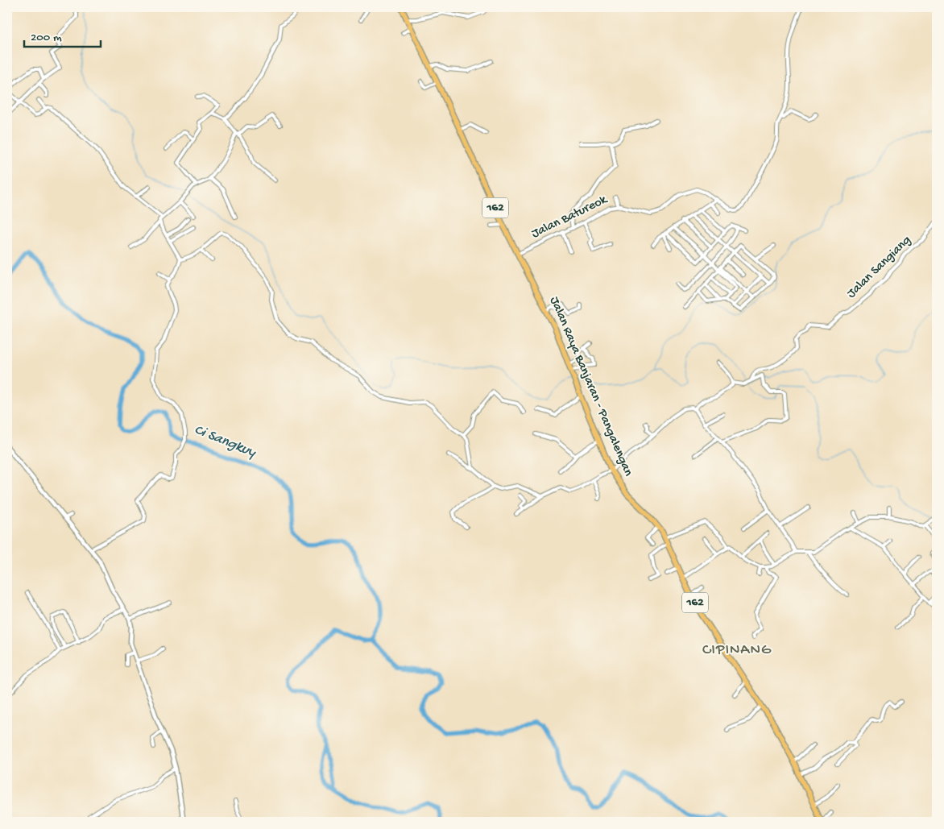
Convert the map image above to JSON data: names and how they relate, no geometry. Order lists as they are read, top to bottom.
{
  "streets": {
    "main road": ["162", "Jalan Raya Banjaran - Pangalengan"],
    "street": ["Jalan Batureok", "Jalan Sangiang"]
  },
  "crossings": [
    ["Jalan Batureok", "Jalan Raya Banjaran - Pangalengan"]
  ],
  "districts": ["CIPINANG"],
  "water": ["Ci Sangkuy"],
  "scale_bar": "200 m"
}
